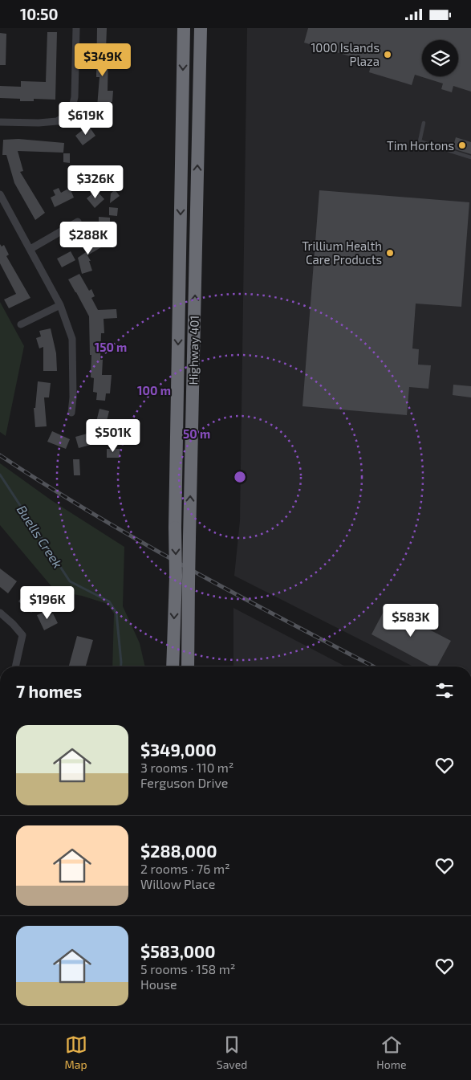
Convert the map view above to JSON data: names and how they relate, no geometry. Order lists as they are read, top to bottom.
{
  "streets": {
    "highway": ["Highway 401"]
  },
  "water": ["Buells Creek"],
  "places": ["1000 Islands Plaza", "Tim Hortons", "Trillium Health Care Products"],
  "page": {
    "status": "10:50",
    "price": [
      "$349K",
      "$619K",
      "$326K",
      "$288K",
      "$501K",
      "$196K",
      "$583K"
    ],
    "heading": "7 homes",
    "list": [
      {
        "name": "$349,000",
        "note": "3 rooms · 110 m² · Ferguson Drive"
      },
      {
        "name": "$288,000",
        "note": "2 rooms · 76 m² · Willow Place"
      },
      {
        "name": "$583,000",
        "note": "5 rooms · 158 m² · House"
      }
    ],
    "tabs": ["Map", "Saved", "Home"]
  },
  "rings": ["150 m", "100 m", "50 m"]
}
